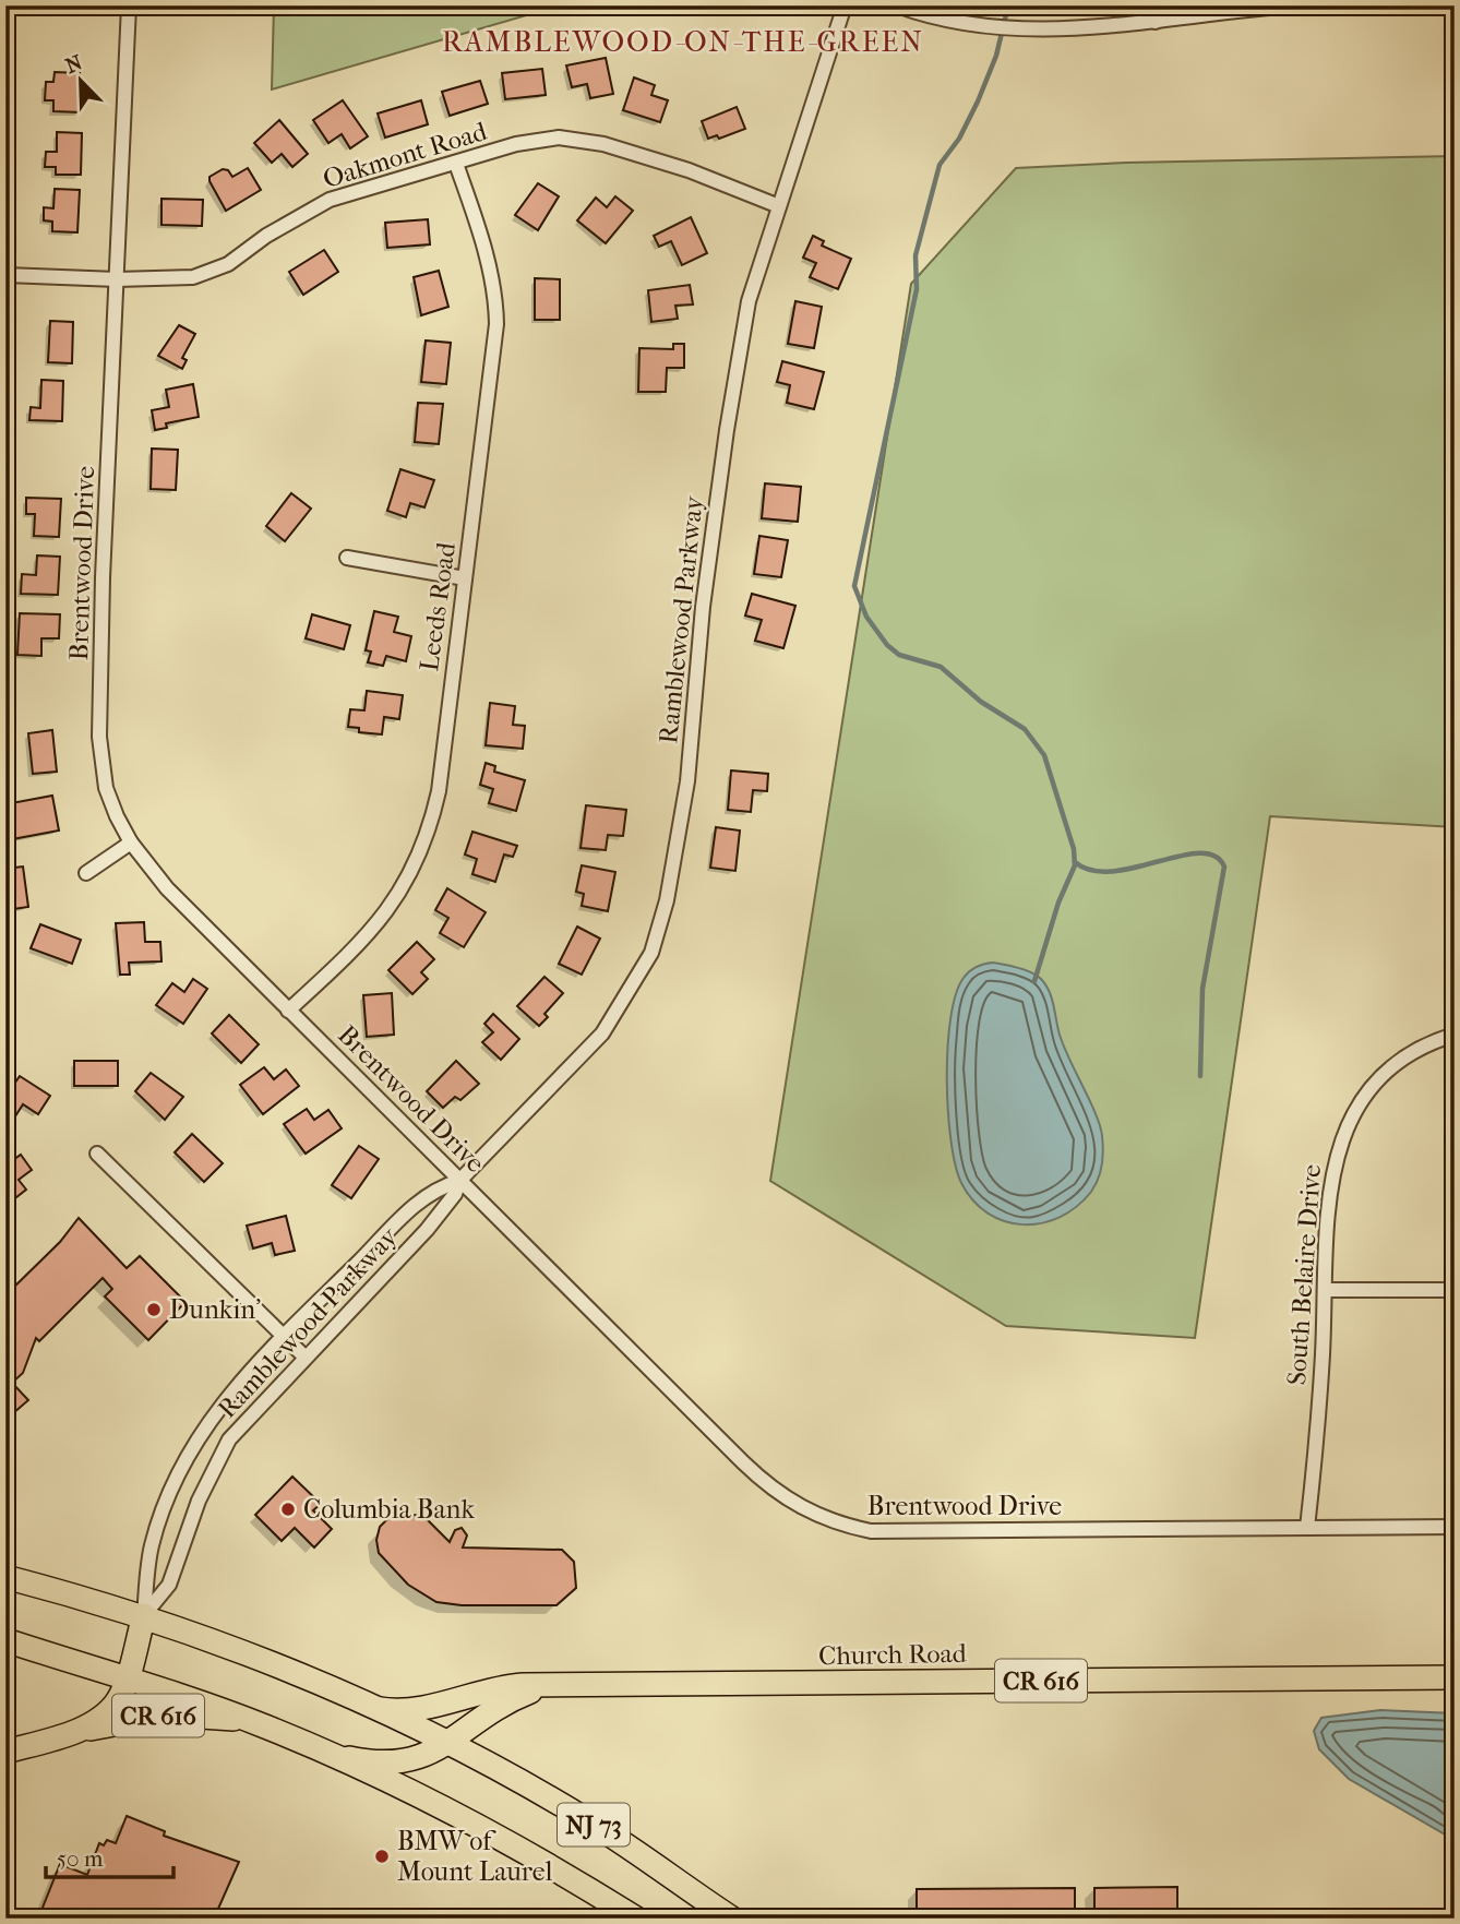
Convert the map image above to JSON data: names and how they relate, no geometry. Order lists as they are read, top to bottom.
{
  "streets": {
    "main road": ["Church Road", "CR 616", "NJ 73"],
    "street": [
      "Oakmont Road",
      "Brentwood Drive",
      "Leeds Road",
      "Ramblewood Parkway",
      "South Belaire Drive"
    ]
  },
  "crossings": [
    ["Oakmont Road", "Brentwood Drive"],
    ["Oakmont Road", "Leeds Road"],
    ["Oakmont Road", "Ramblewood Parkway"],
    ["Brentwood Drive", "Leeds Road"],
    ["Brentwood Drive", "Ramblewood Parkway"],
    ["Brentwood Drive", "South Belaire Drive"],
    ["Ramblewood Parkway", "CR 616"],
    ["Ramblewood Parkway", "NJ 73"],
    ["Church Road", "NJ 73"],
    ["CR 616", "NJ 73"]
  ],
  "districts": ["RAMBLEWOOD-ON-THE-GREEN"],
  "places": ["Dunkin'", "Columbia Bank", "BMW of Mount Laurel"],
  "scale_bar": "50 m",
  "north": "top left"
}
